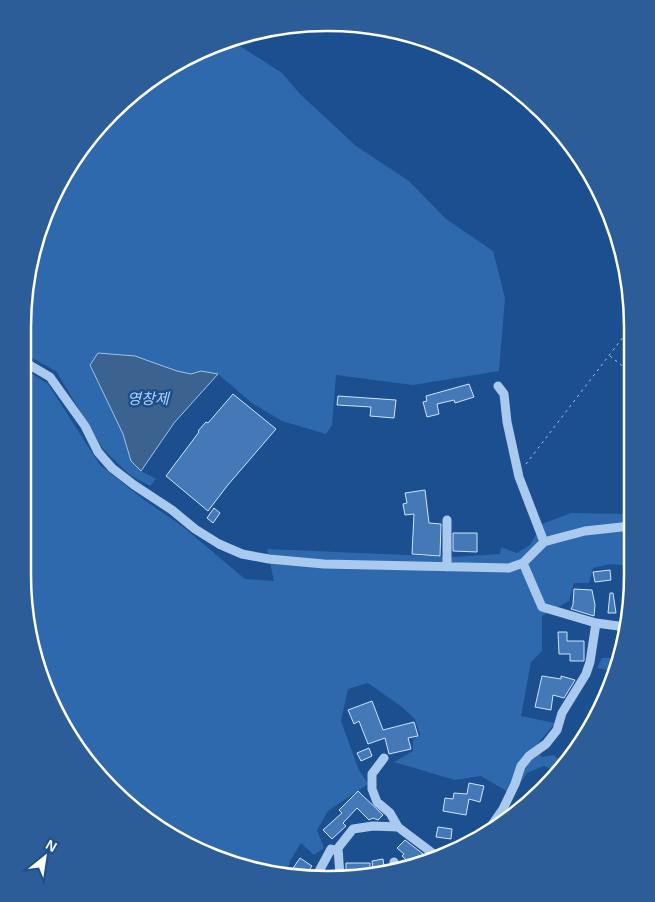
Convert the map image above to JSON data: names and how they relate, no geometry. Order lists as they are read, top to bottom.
{
  "water": ["영창제"],
  "north": "top right"
}
